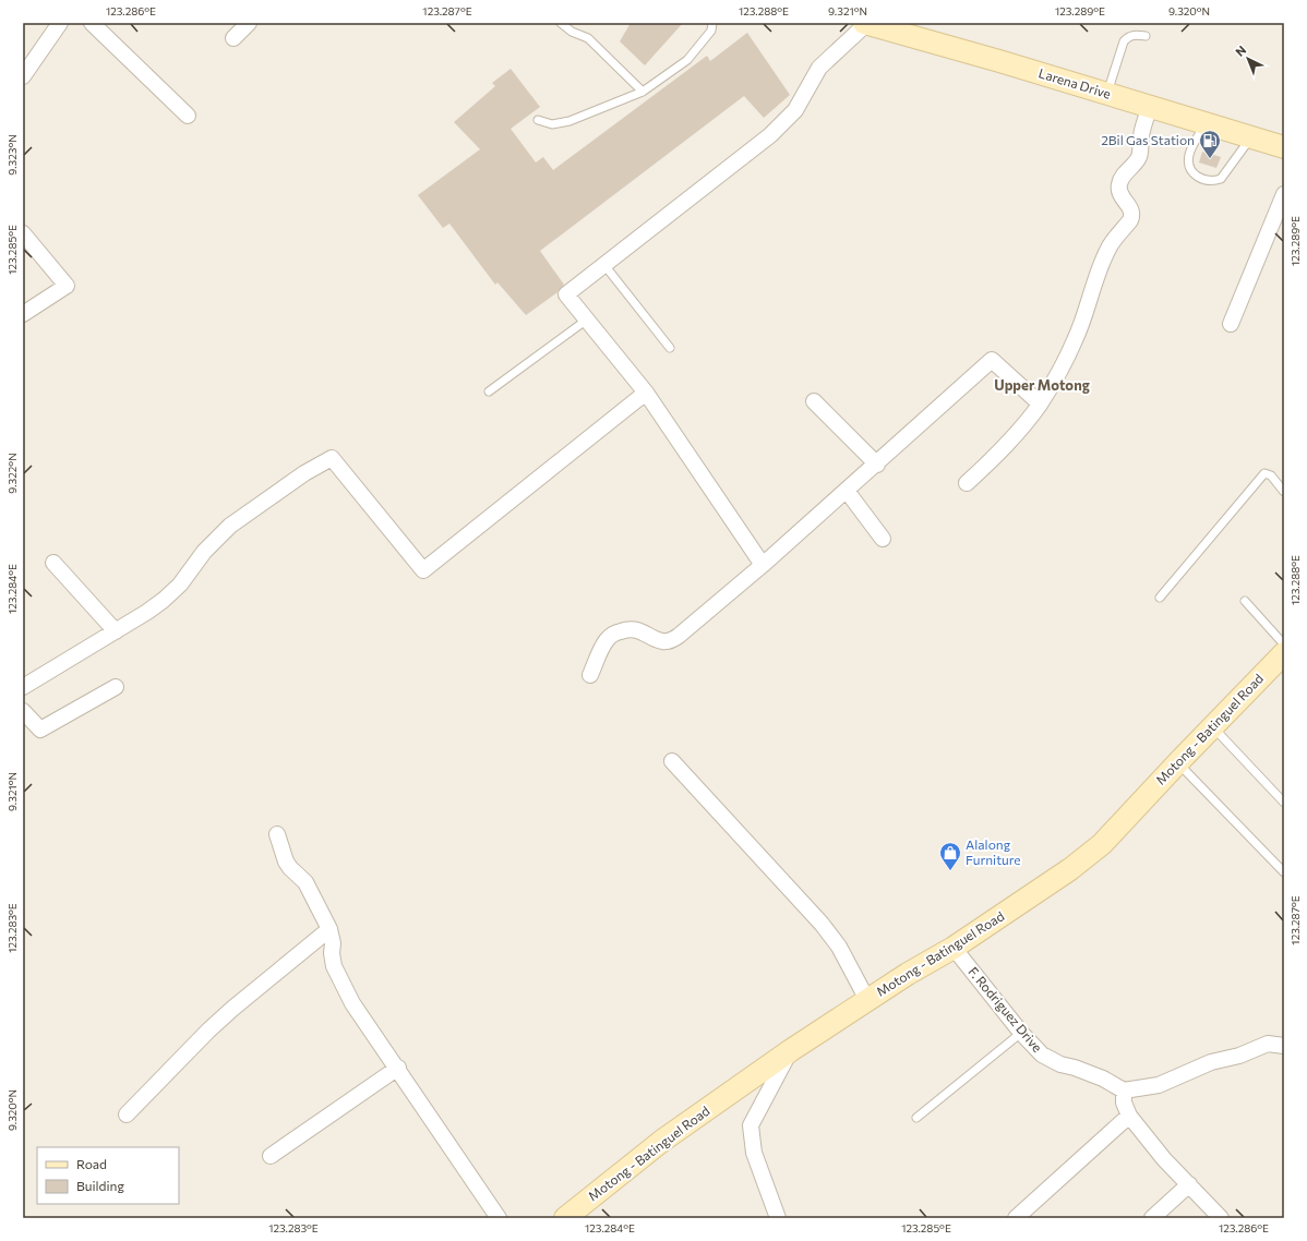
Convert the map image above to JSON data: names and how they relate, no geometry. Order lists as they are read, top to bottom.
{
  "streets": {
    "street": ["Larena Drive", "Motong - Batinguel Road", "F. Rodriguez Drive"]
  },
  "crossings": [
    ["Motong - Batinguel Road", "F. Rodriguez Drive"]
  ],
  "districts": ["Upper Motong"],
  "places": {
    "fuel station": ["2Bil Gas Station"],
    "shop": ["Alalong Furniture"]
  },
  "legend": ["Road", "Building"],
  "north": "top left",
  "coordinates": [
    "123.286°E",
    "123.287°E",
    "123.288°E",
    "9.321°N",
    "123.289°E",
    "9.320°N",
    "9.323°N",
    "123.285°E",
    "9.322°N",
    "123.284°E",
    "123.283°E"
  ]
}
